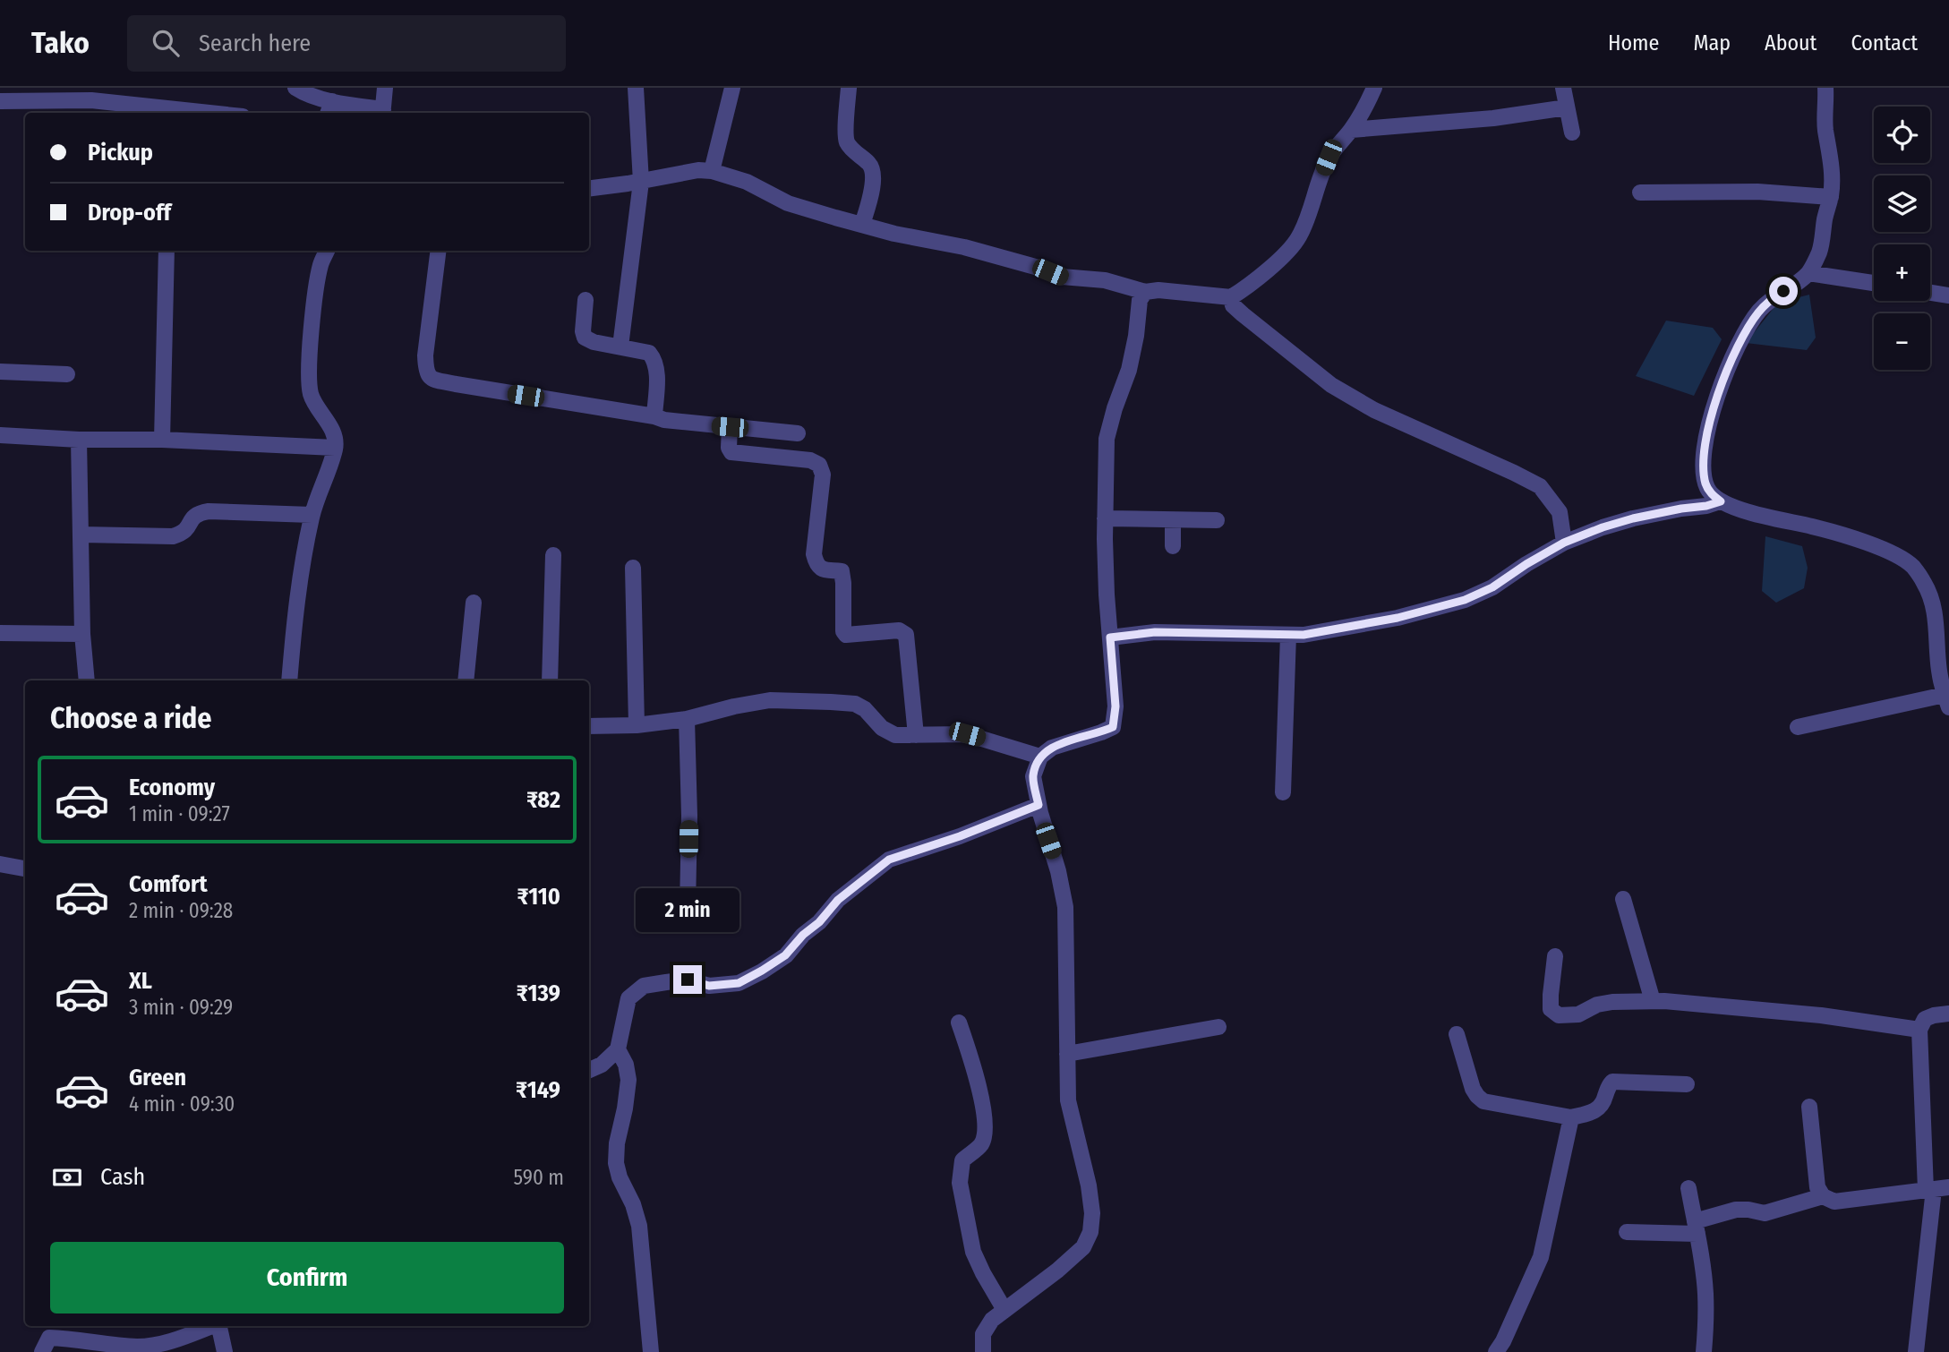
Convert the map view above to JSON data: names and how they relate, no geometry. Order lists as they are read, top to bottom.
{
  "page": {
    "header": "Tako",
    "search": "Search here",
    "nav": [
      "Home",
      "Map",
      "About",
      "Contact"
    ],
    "map_buttons": ["+", "−"],
    "banner": ["Pickup", "Drop-off"],
    "heading": "Choose a ride",
    "list": [
      {
        "name": "Economy",
        "note": "1 min · 09:27",
        "value": "₹82"
      },
      {
        "name": "Comfort",
        "note": "2 min · 09:28",
        "value": "₹110"
      },
      {
        "name": "XL",
        "note": "3 min · 09:29",
        "value": "₹139"
      },
      {
        "name": "Green",
        "note": "4 min · 09:30",
        "value": "₹149"
      }
    ],
    "bubble": "2 min",
    "pay": ["Cash", "590 m"],
    "buttons": "Confirm"
  }
}
